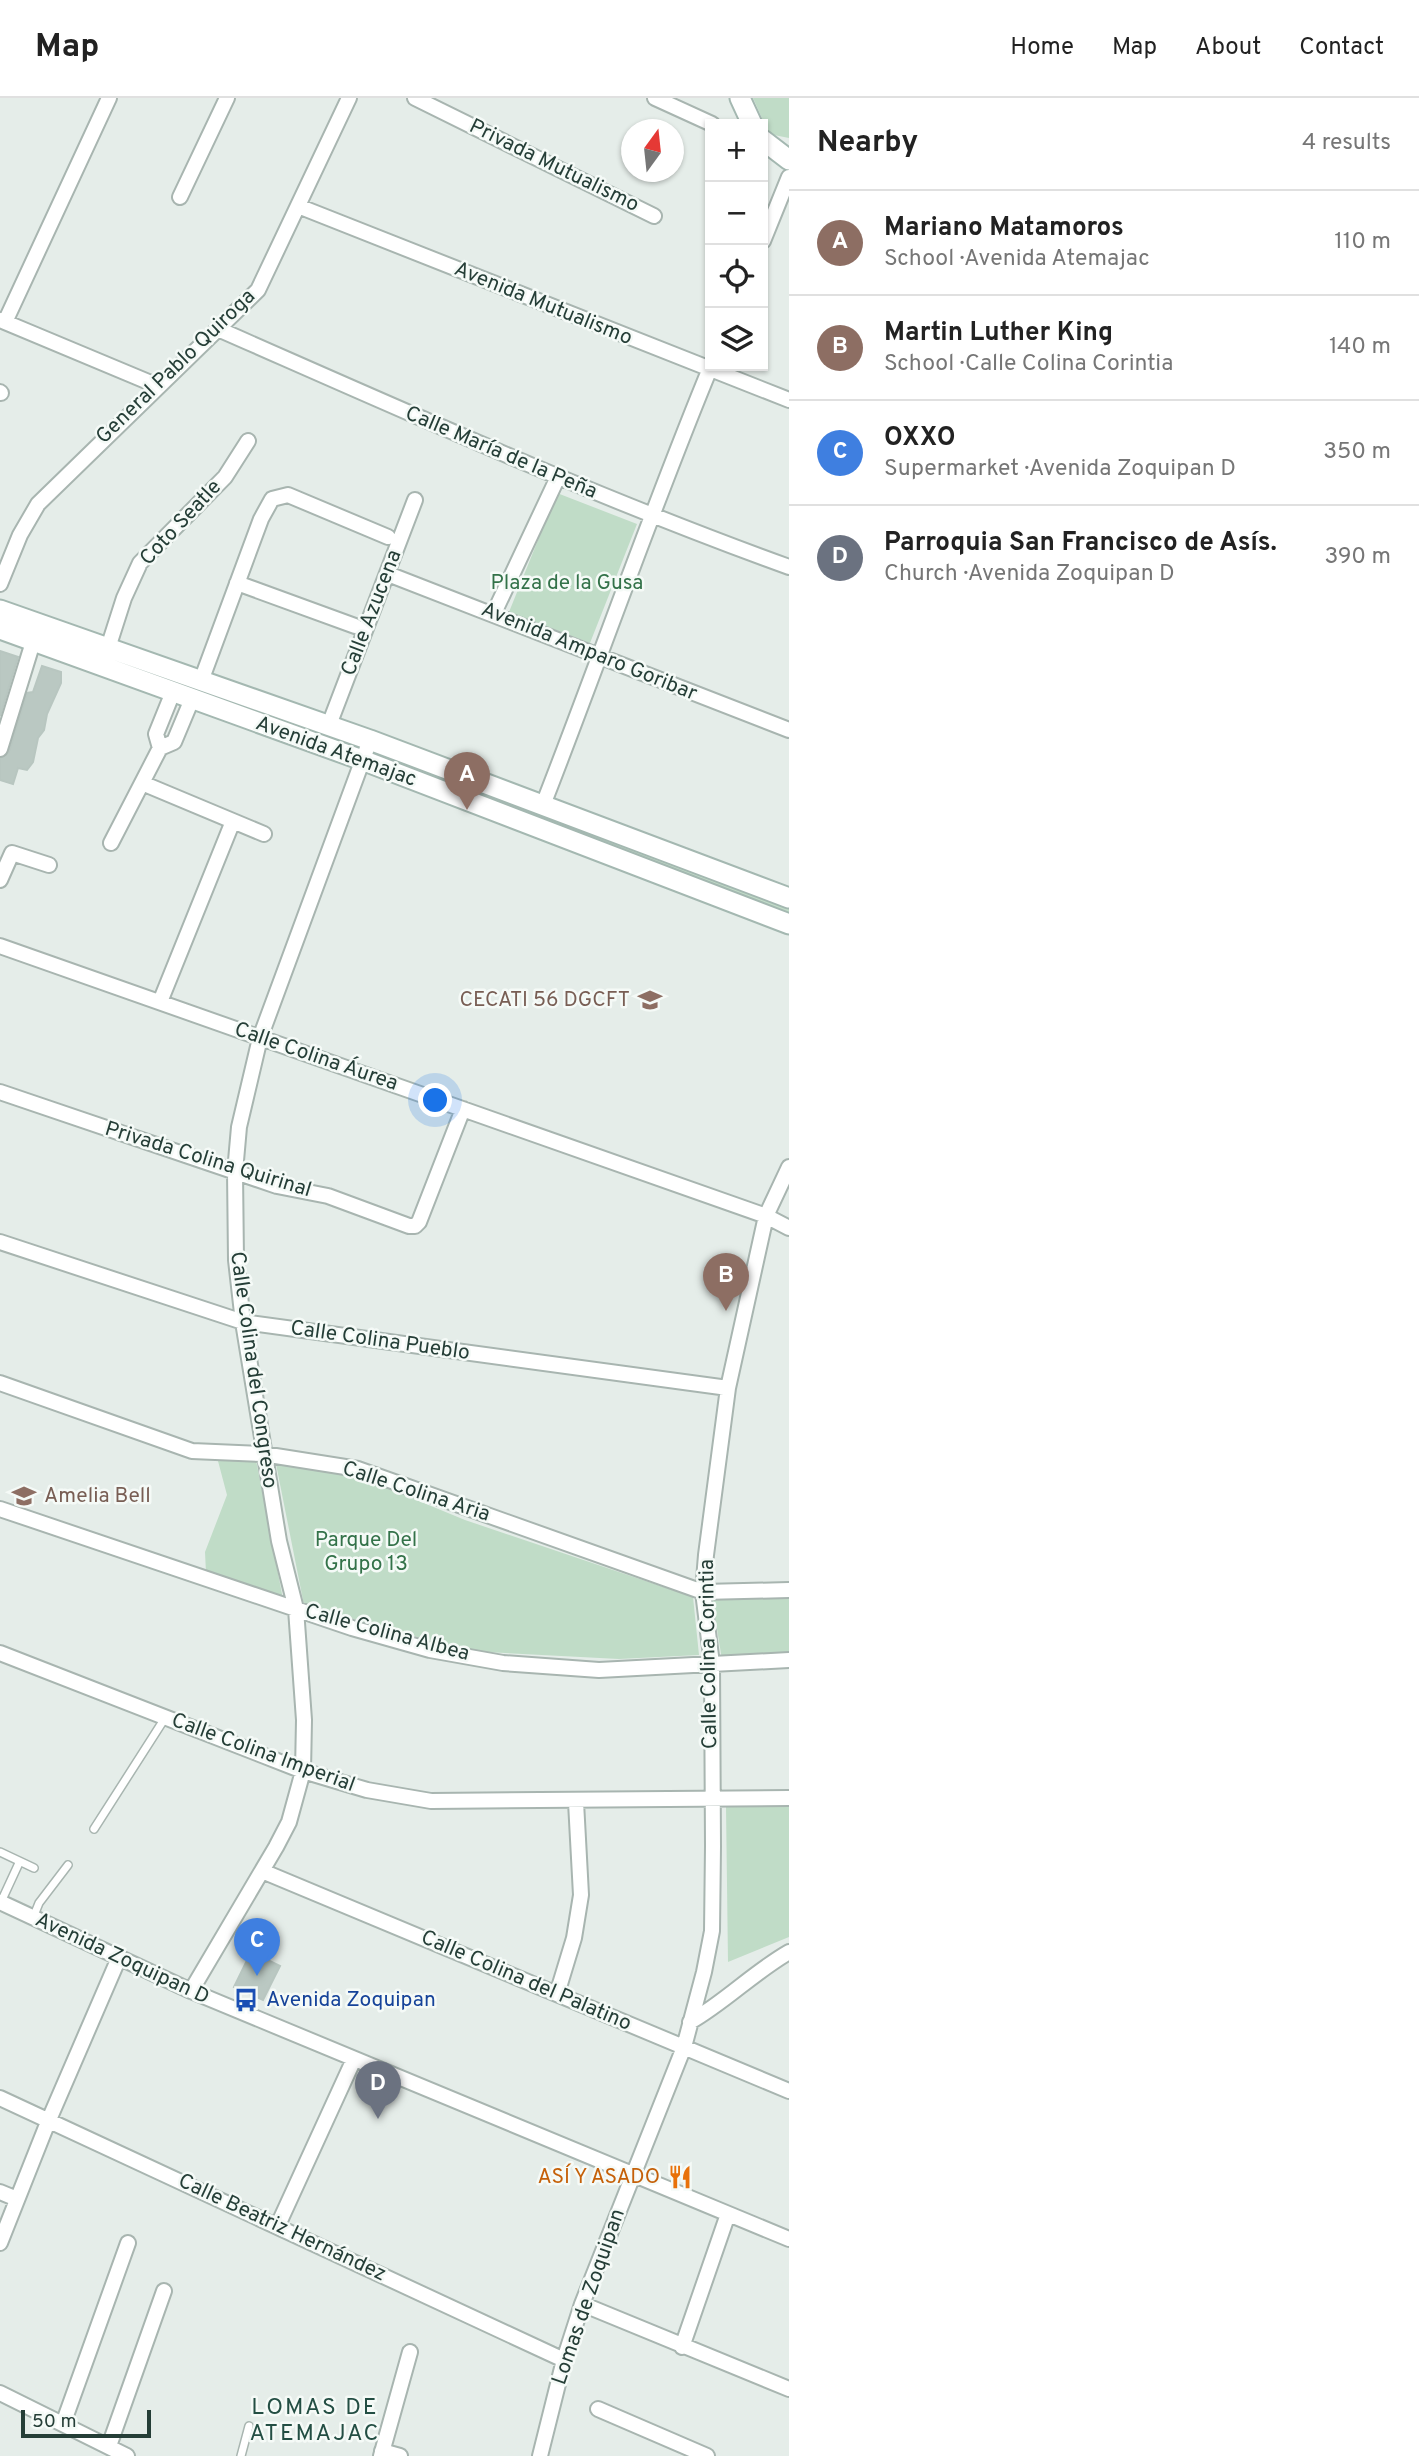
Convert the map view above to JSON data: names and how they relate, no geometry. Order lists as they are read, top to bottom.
{
  "streets": {
    "main road": ["Avenida Atemajac"],
    "street": [
      "Privada Mutualismo",
      "Avenida Mutualismo",
      "General Pablo Quiroga",
      "Calle María de la Peña",
      "Coto Seatle",
      "Calle Azucena",
      "Avenida Amparo Goribar",
      "Calle Colina Áurea",
      "Privada Colina Quirinal",
      "Calle Colina Pueblo",
      "Calle Colina del Congreso",
      "Calle Colina Aria",
      "Calle Colina Albea",
      "Calle Colina Corintia",
      "Calle Colina Imperial",
      "Avenida Zoquipan D",
      "Calle Colina del Palatino",
      "Calle Beatriz Hernández",
      "Lomas de Zoquipan"
    ]
  },
  "crossings": [
    ["Avenida Mutualismo", "General Pablo Quiroga"],
    ["General Pablo Quiroga", "Calle María de la Peña"],
    ["Coto Seatle", "Avenida Atemajac"],
    ["Calle Azucena", "Avenida Amparo Goribar"],
    ["Calle Azucena", "Avenida Atemajac"],
    ["Avenida Atemajac", "Calle Colina del Congreso"],
    ["Calle Colina Áurea", "Privada Colina Quirinal"],
    ["Calle Colina Áurea", "Calle Colina del Congreso"],
    ["Calle Colina Áurea", "Calle Colina Corintia"],
    ["Privada Colina Quirinal", "Calle Colina del Congreso"],
    ["Calle Colina Pueblo", "Calle Colina del Congreso"],
    ["Calle Colina Pueblo", "Calle Colina Corintia"],
    ["Calle Colina del Congreso", "Calle Colina Aria"],
    ["Calle Colina del Congreso", "Calle Colina Albea"],
    ["Calle Colina del Congreso", "Calle Colina Imperial"],
    ["Calle Colina del Congreso", "Avenida Zoquipan D"],
    ["Calle Colina del Congreso", "Calle Colina del Palatino"],
    ["Calle Colina Aria", "Calle Colina Corintia"],
    ["Calle Colina Albea", "Calle Colina Corintia"],
    ["Calle Colina Corintia", "Calle Colina Imperial"],
    ["Calle Colina Corintia", "Lomas de Zoquipan"],
    ["Avenida Zoquipan D", "Lomas de Zoquipan"],
    ["Calle Colina del Palatino", "Lomas de Zoquipan"],
    ["Calle Beatriz Hernández", "Lomas de Zoquipan"]
  ],
  "districts": ["LOMAS DE ATEMAJAC"],
  "parks": ["Plaza de la Gusa", "Parque Del Grupo 13"],
  "places": {
    "school or university": ["CECATI 56 DGCFT", "Amelia Bell"],
    "bus stop": ["Avenida Zoquipan"],
    "restaurant": ["ASÍ Y ASADO"]
  },
  "scale_bar": "50 m",
  "north": "top",
  "page": {
    "header": "Map",
    "nav": [
      "Home",
      "Map",
      "About",
      "Contact"
    ],
    "heading": ["Nearby", "4 results"],
    "map_buttons": ["+", "−"],
    "list": [
      {
        "mark": "A",
        "name": "Mariano Matamoros",
        "note": "School · Avenida Atemajac",
        "value": "110 m"
      },
      {
        "mark": "B",
        "name": "Martin Luther King",
        "note": "School · Calle Colina Corintia",
        "value": "140 m"
      },
      {
        "mark": "C",
        "name": "OXXO",
        "note": "Supermarket · Avenida Zoquipan D",
        "value": "350 m"
      },
      {
        "mark": "D",
        "name": "Parroquia San Francisco de Asís.",
        "note": "Church · Avenida Zoquipan D",
        "value": "390 m"
      }
    ],
    "pins": [
      "A",
      "B",
      "C",
      "D"
    ],
    "scale": "50 m"
  }
}
